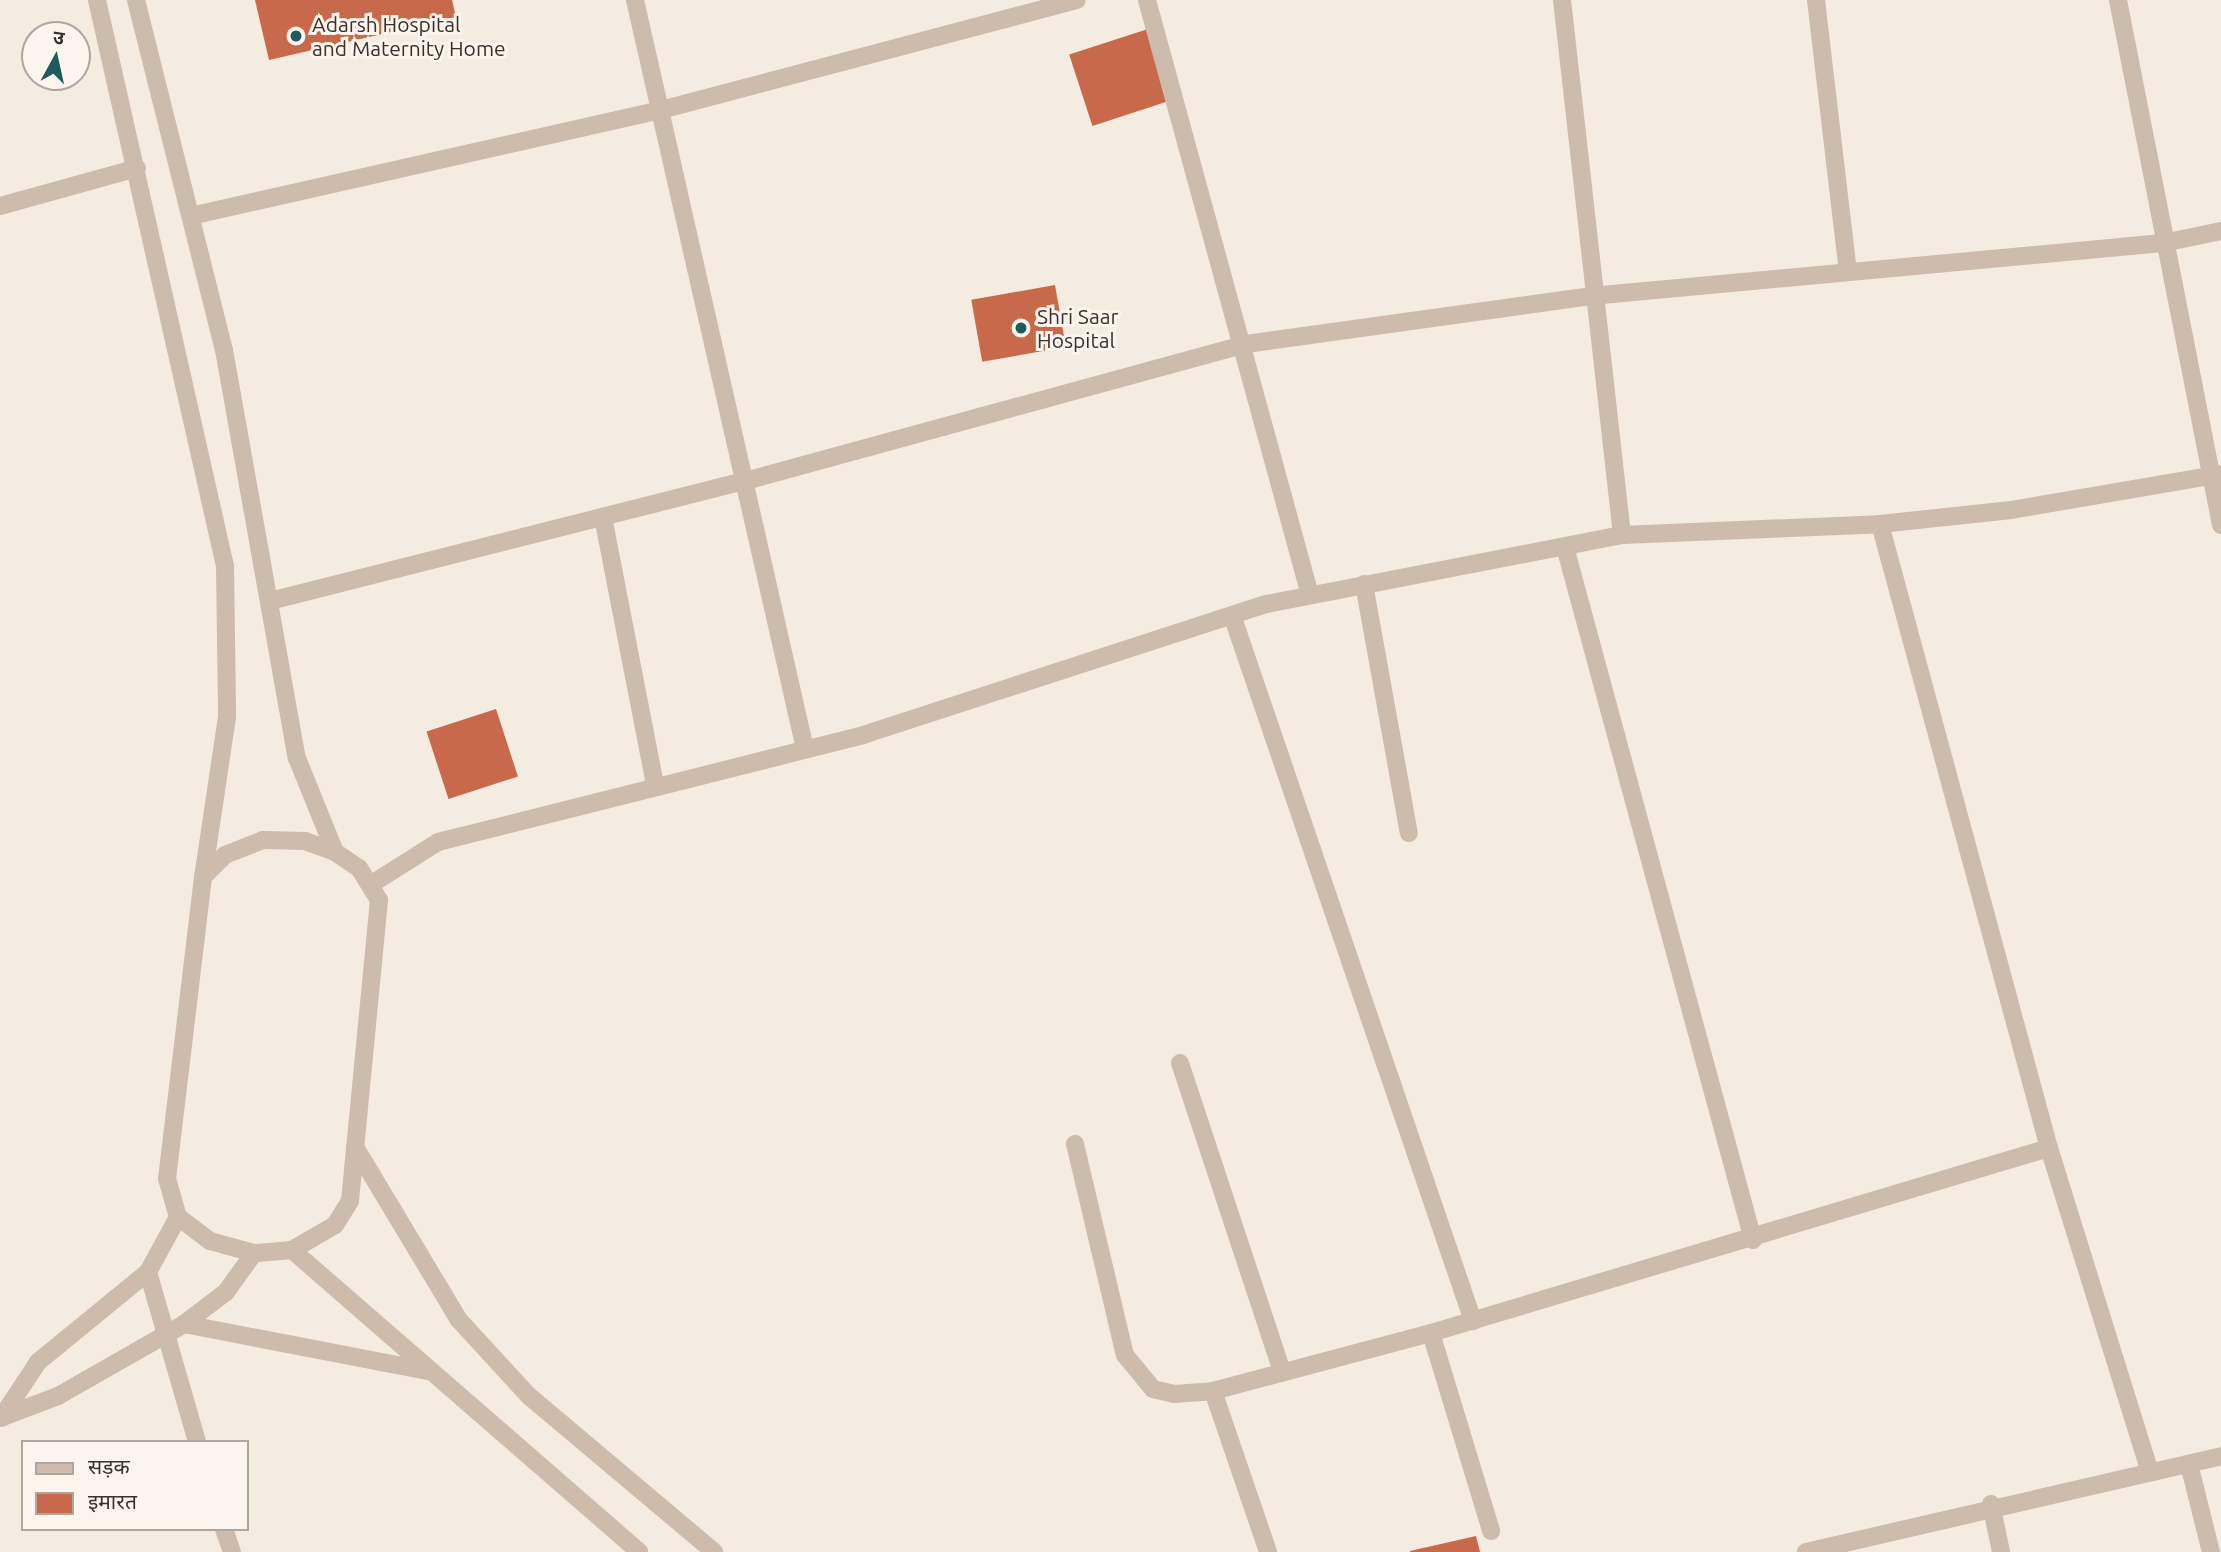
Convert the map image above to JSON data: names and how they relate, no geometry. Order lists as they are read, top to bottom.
{
  "places": ["Adarsh Hospital and Maternity Home", "Shri Saar Hospital"],
  "legend": ["सड़क", "इमारत"],
  "north": "top"
}
